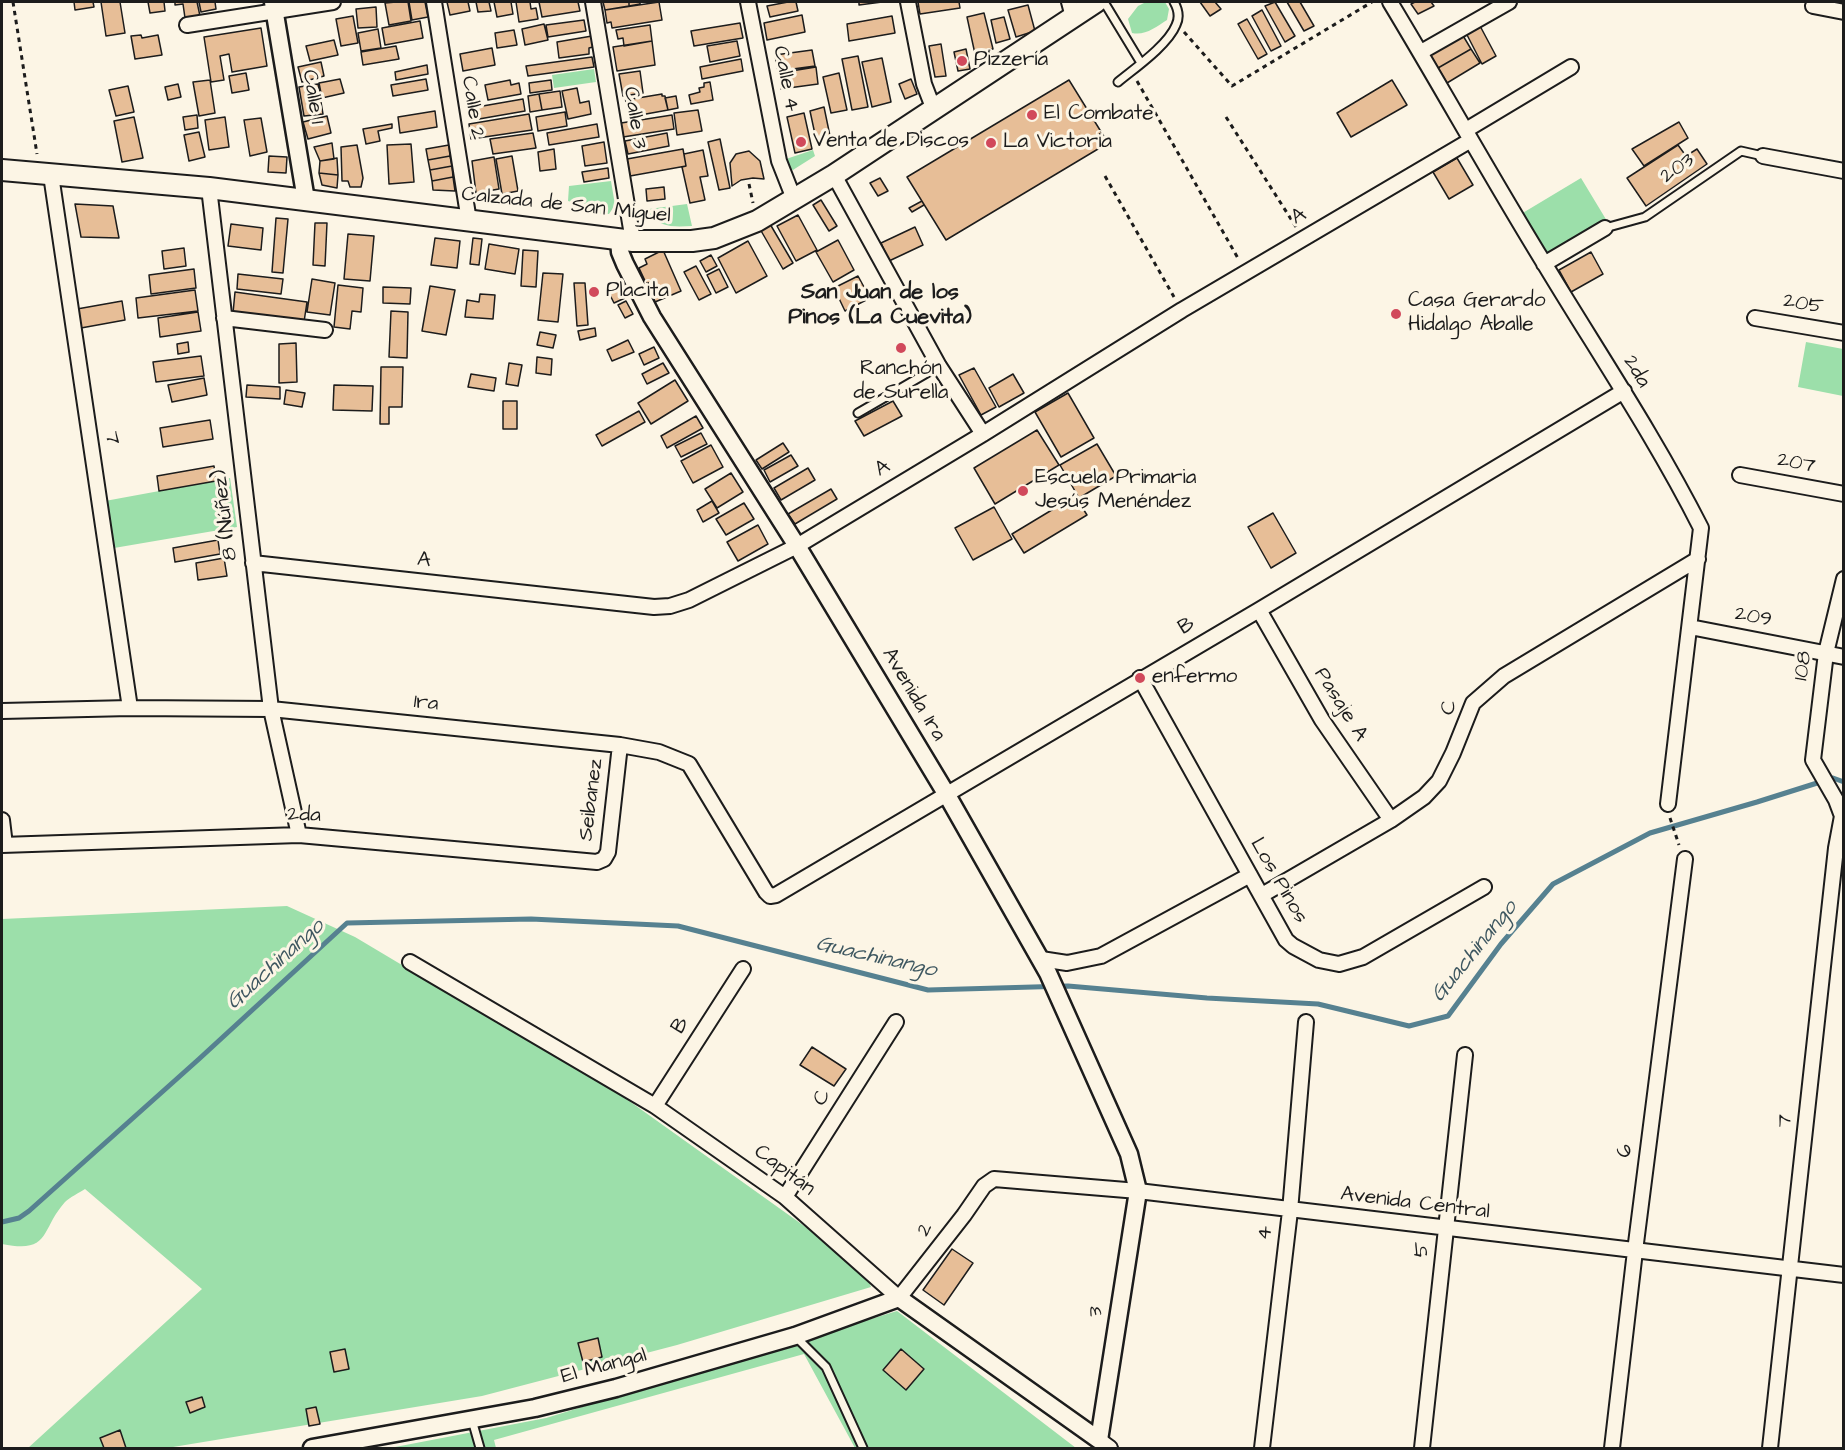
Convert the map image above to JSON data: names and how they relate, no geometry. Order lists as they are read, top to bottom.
{
  "streets": {
    "main road": ["Calzada de San Miguel"],
    "street": [
      "Calle 4",
      "Calle 1",
      "Calle 2",
      "Calle 3",
      "203",
      "A",
      "205",
      "2da",
      "7",
      "207",
      "8 (Núñez)",
      "209",
      "B",
      "108",
      "Avenida 1ra",
      "1ra",
      "Pasaje A",
      "C",
      "Seibanez",
      "Los Pinos",
      "6",
      "Capitán",
      "Avenida Central",
      "2",
      "4",
      "5",
      "3",
      "El Mangal"
    ]
  },
  "crossings": [
    ["Calle 4", "Calzada de San Miguel"],
    ["Calle 1", "Calzada de San Miguel"],
    ["Calle 2", "Calzada de San Miguel"],
    ["Calle 3", "Calzada de San Miguel"],
    ["Calle 3", "Avenida 1ra"],
    ["203", "2da"],
    ["Calzada de San Miguel", "7"],
    ["Calzada de San Miguel", "8 (Núñez)"],
    ["Calzada de San Miguel", "Avenida 1ra"],
    ["A", "2da"],
    ["A", "8 (Núñez)"],
    ["A", "Avenida 1ra"],
    ["2da", "8 (Núñez)"],
    ["2da", "209"],
    ["2da", "B"],
    ["2da", "C"],
    ["2da", "Seibanez"],
    ["7", "108"],
    ["7", "1ra"],
    ["7", "Avenida Central"],
    ["8 (Núñez)", "1ra"],
    ["209", "108"],
    ["B", "Avenida 1ra"],
    ["B", "1ra"],
    ["B", "Pasaje A"],
    ["B", "Los Pinos"],
    ["B", "Capitán"],
    ["Avenida 1ra", "Avenida Central"],
    ["Avenida 1ra", "3"],
    ["1ra", "Seibanez"],
    ["Pasaje A", "C"],
    ["C", "Los Pinos"],
    ["C", "Capitán"],
    ["6", "Avenida Central"],
    ["Capitán", "2"],
    ["Capitán", "3"],
    ["Capitán", "El Mangal"],
    ["Avenida Central", "2"],
    ["Avenida Central", "4"],
    ["Avenida Central", "5"],
    ["Avenida Central", "3"],
    ["2", "El Mangal"]
  ],
  "districts": ["San Juan de los Pinos (La Cuevita)"],
  "water": ["Guachinango"],
  "places": [
    "Pizzería",
    "El Combate",
    "Venta de Discos",
    "La Victoria",
    "Placita",
    "Casa Gerardo Hidalgo Aballe",
    "Ranchón de Surella",
    "Escuela Primaria Jesús Menéndez",
    "enfermo"
  ]
}
